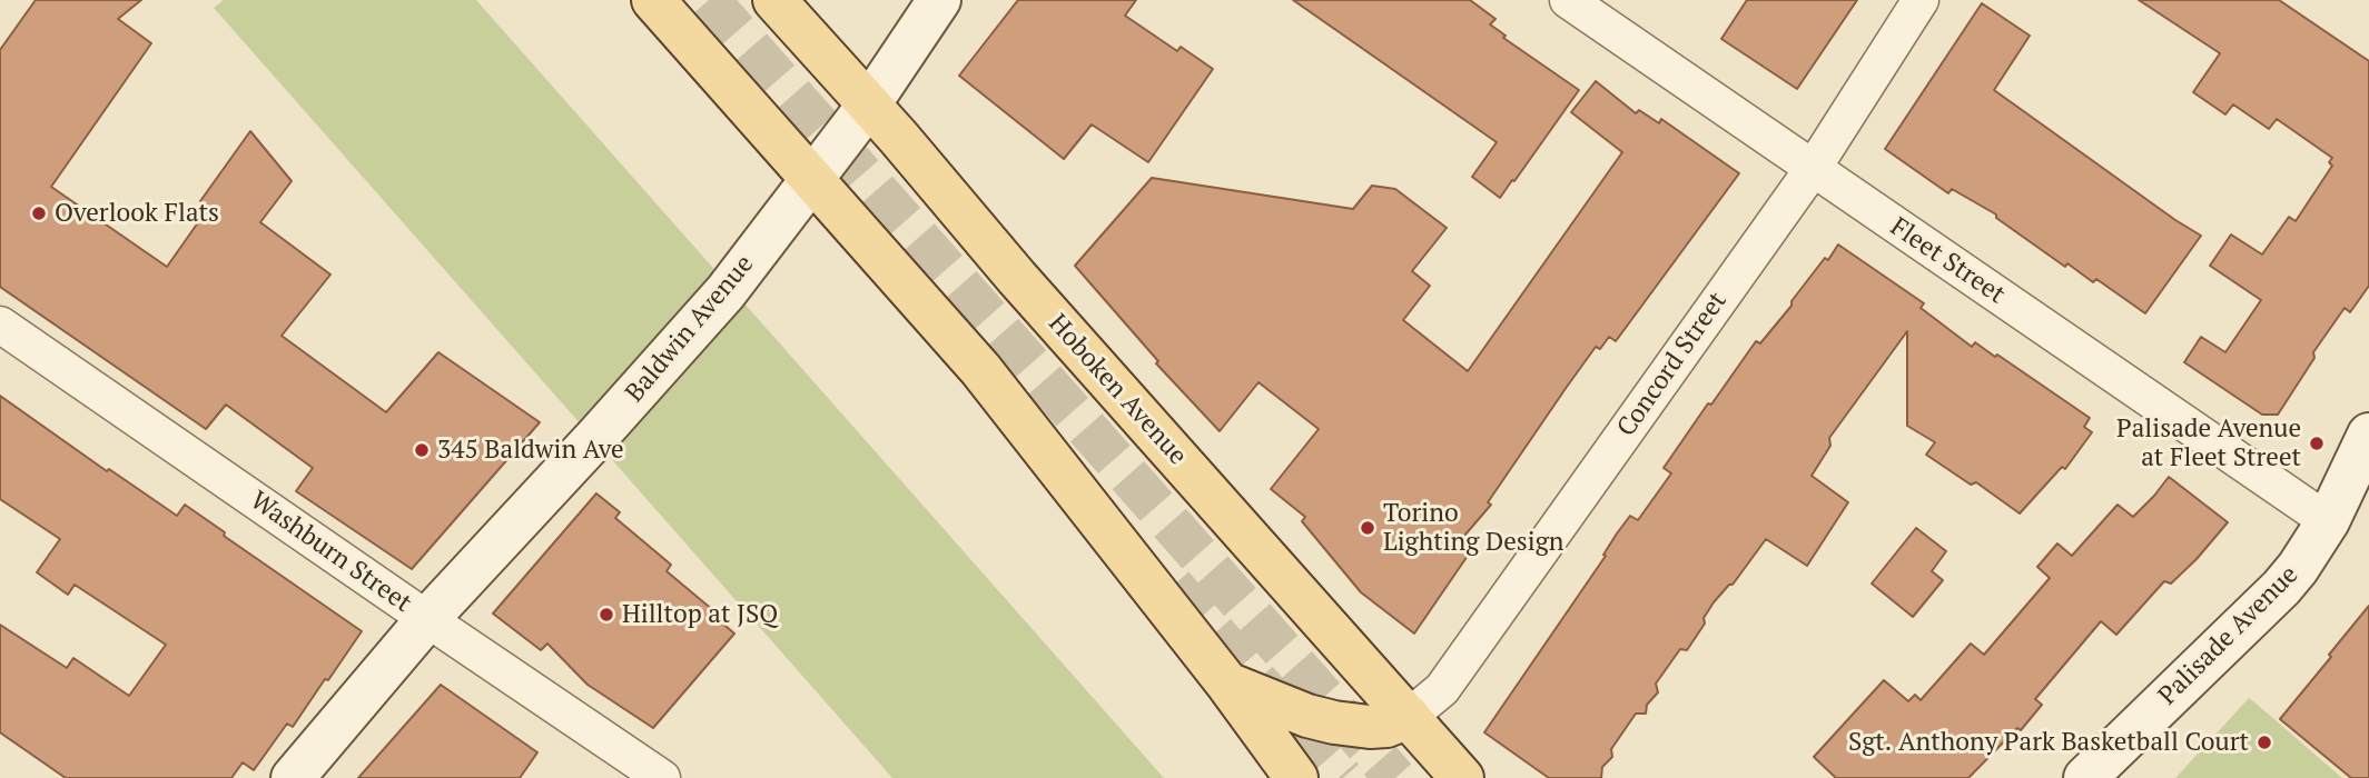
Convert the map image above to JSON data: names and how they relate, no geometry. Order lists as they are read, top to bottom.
{
  "streets": {
    "main road": ["Hoboken Avenue"],
    "street": [
      "Fleet Street",
      "Baldwin Avenue",
      "Concord Street",
      "Washburn Street",
      "Palisade Avenue"
    ]
  },
  "crossings": [
    ["Fleet Street", "Concord Street"],
    ["Fleet Street", "Palisade Avenue"],
    ["Baldwin Avenue", "Hoboken Avenue"],
    ["Baldwin Avenue", "Washburn Street"],
    ["Concord Street", "Hoboken Avenue"]
  ],
  "places": [
    "Overlook Flats",
    "Palisade Avenue at Fleet Street",
    "345 Baldwin Ave",
    "Torino Lighting Design",
    "Hilltop at JSQ",
    "Sgt. Anthony Park Basketball Court"
  ]
}
